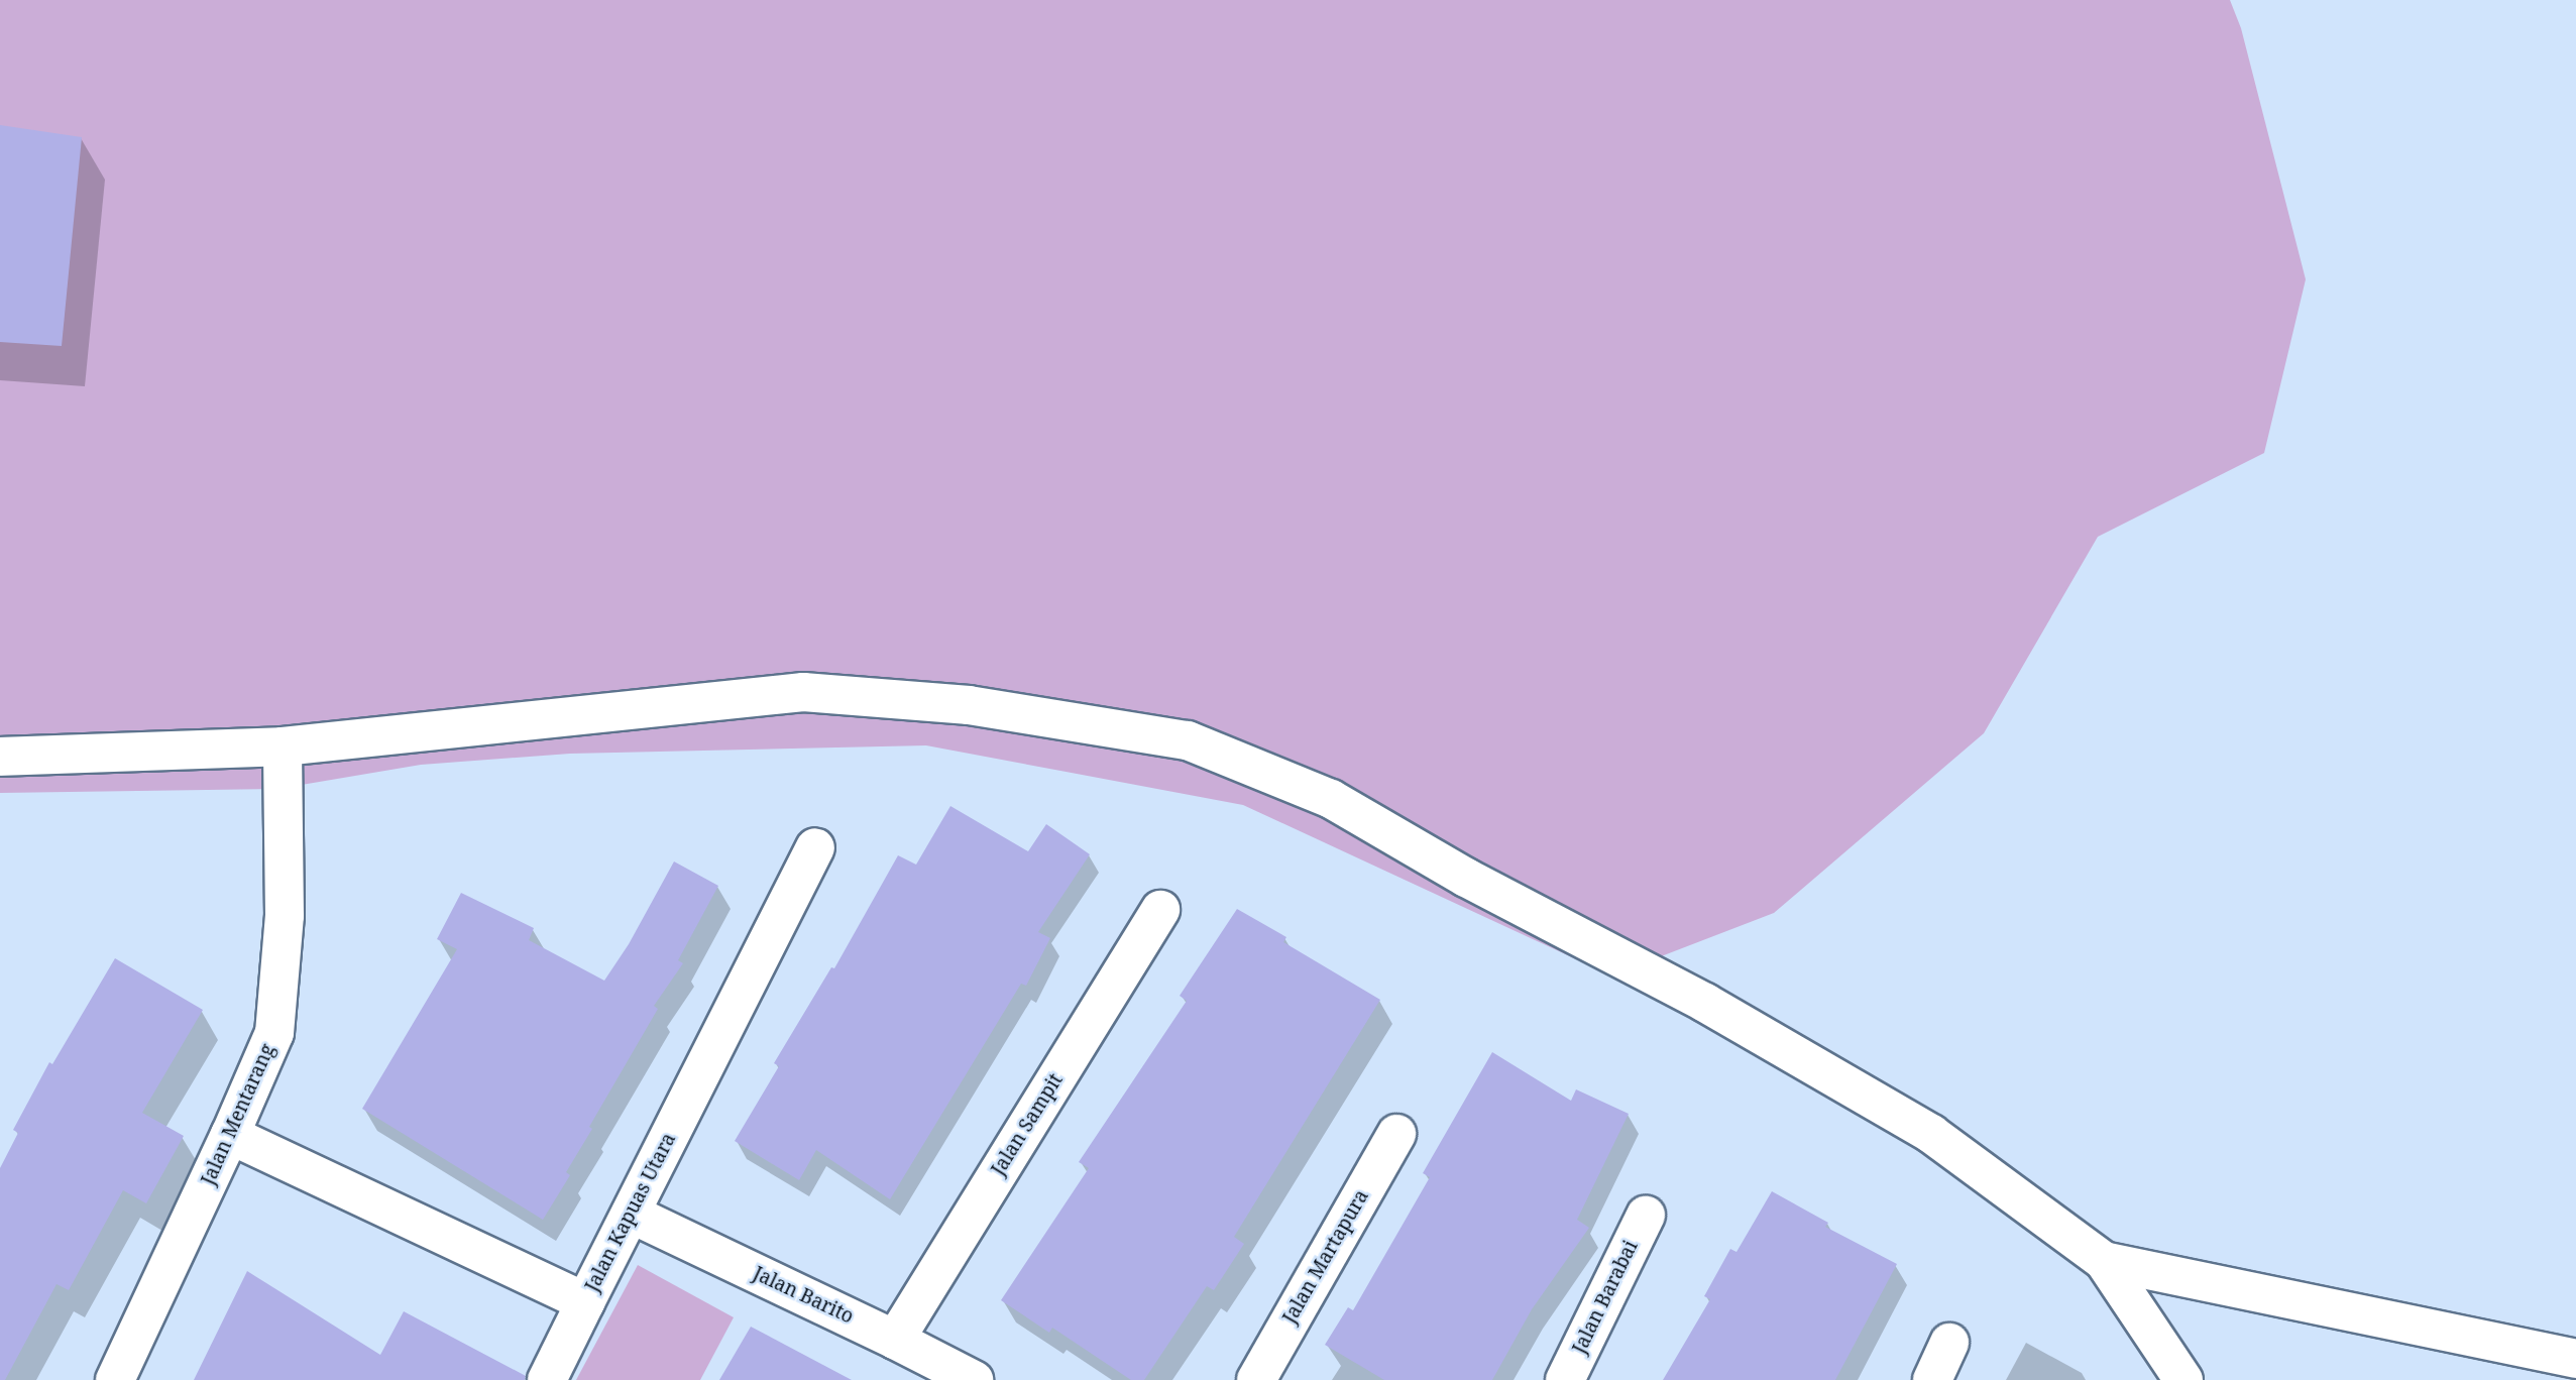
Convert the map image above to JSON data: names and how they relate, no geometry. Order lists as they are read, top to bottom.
{
  "streets": {
    "street": [
      "Jalan Mentarang",
      "Jalan Sampit",
      "Jalan Kapuas Utara",
      "Jalan Martapura",
      "Jalan Barito",
      "Jalan Barabai"
    ]
  },
  "crossings": [
    ["Jalan Mentarang", "Jalan Kapuas Utara"],
    ["Jalan Sampit", "Jalan Barito"],
    ["Jalan Kapuas Utara", "Jalan Barito"]
  ]
}
